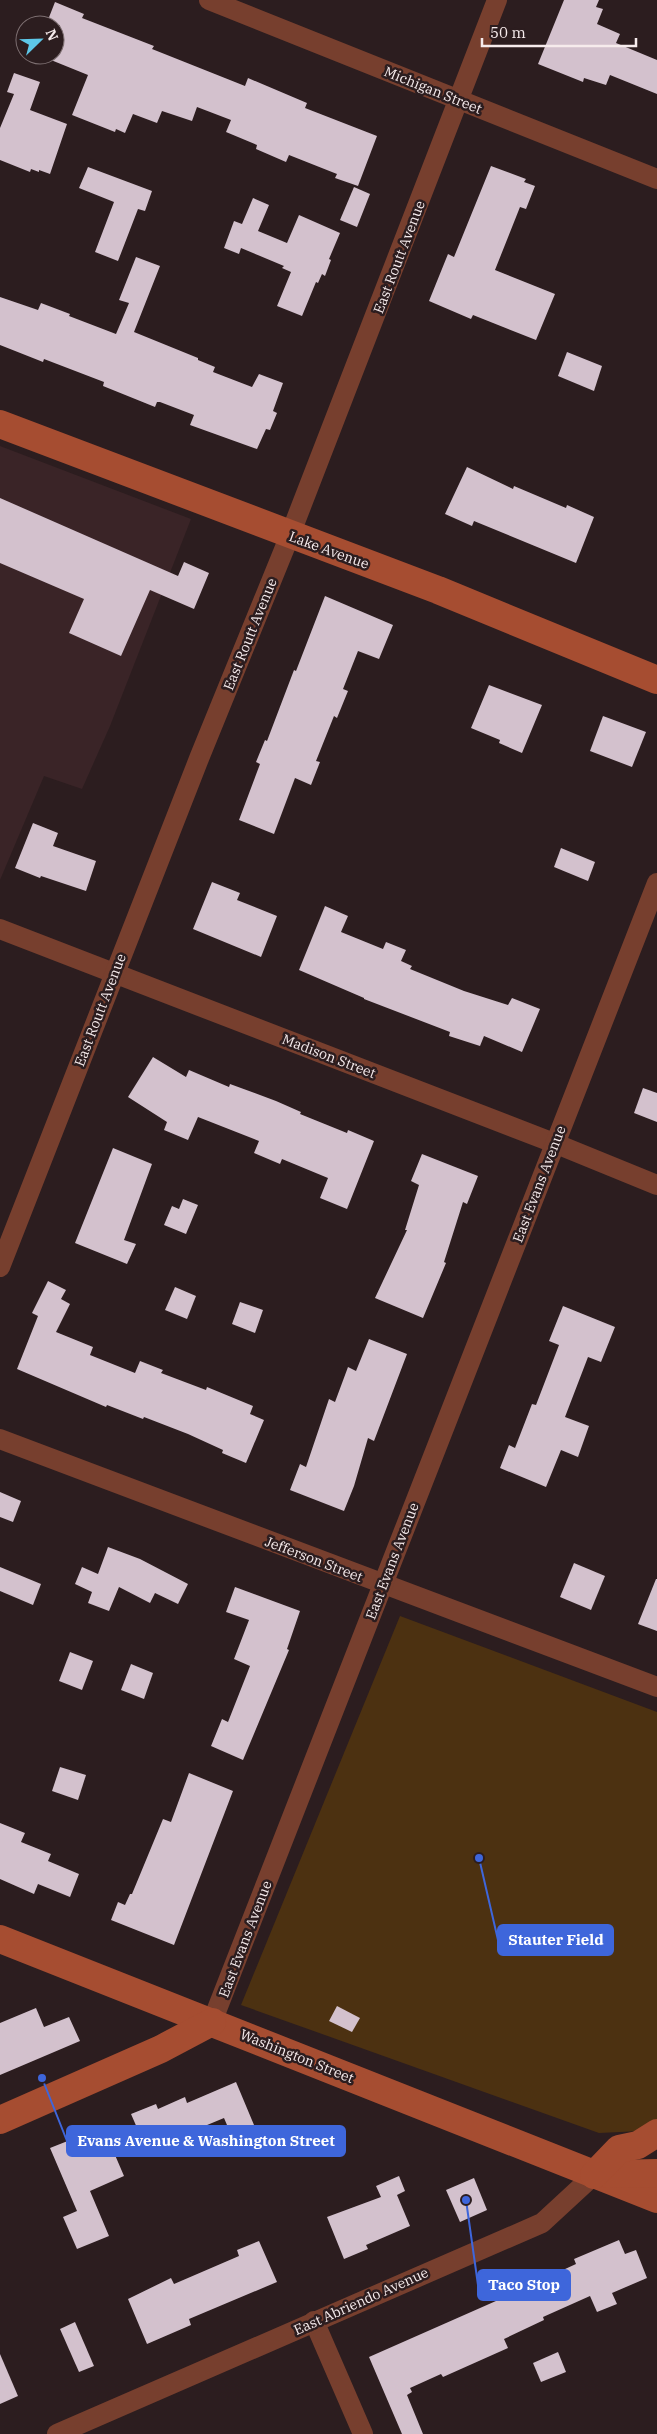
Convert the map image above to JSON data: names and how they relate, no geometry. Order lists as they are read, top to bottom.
{
  "streets": {
    "street": [
      "Michigan Street",
      "East Routt Avenue",
      "Lake Avenue",
      "Madison Street",
      "East Evans Avenue",
      "Jefferson Street",
      "Washington Street",
      "East Abriendo Avenue"
    ]
  },
  "crossings": [
    ["Michigan Street", "East Routt Avenue"],
    ["East Routt Avenue", "Lake Avenue"],
    ["East Routt Avenue", "Madison Street"],
    ["Madison Street", "East Evans Avenue"],
    ["East Evans Avenue", "Jefferson Street"],
    ["East Evans Avenue", "Washington Street"],
    ["Washington Street", "East Abriendo Avenue"]
  ],
  "places": ["Stauter Field", "Evans Avenue & Washington Street", "Taco Stop"],
  "scale_bar": "50 m",
  "north": "top right"
}
